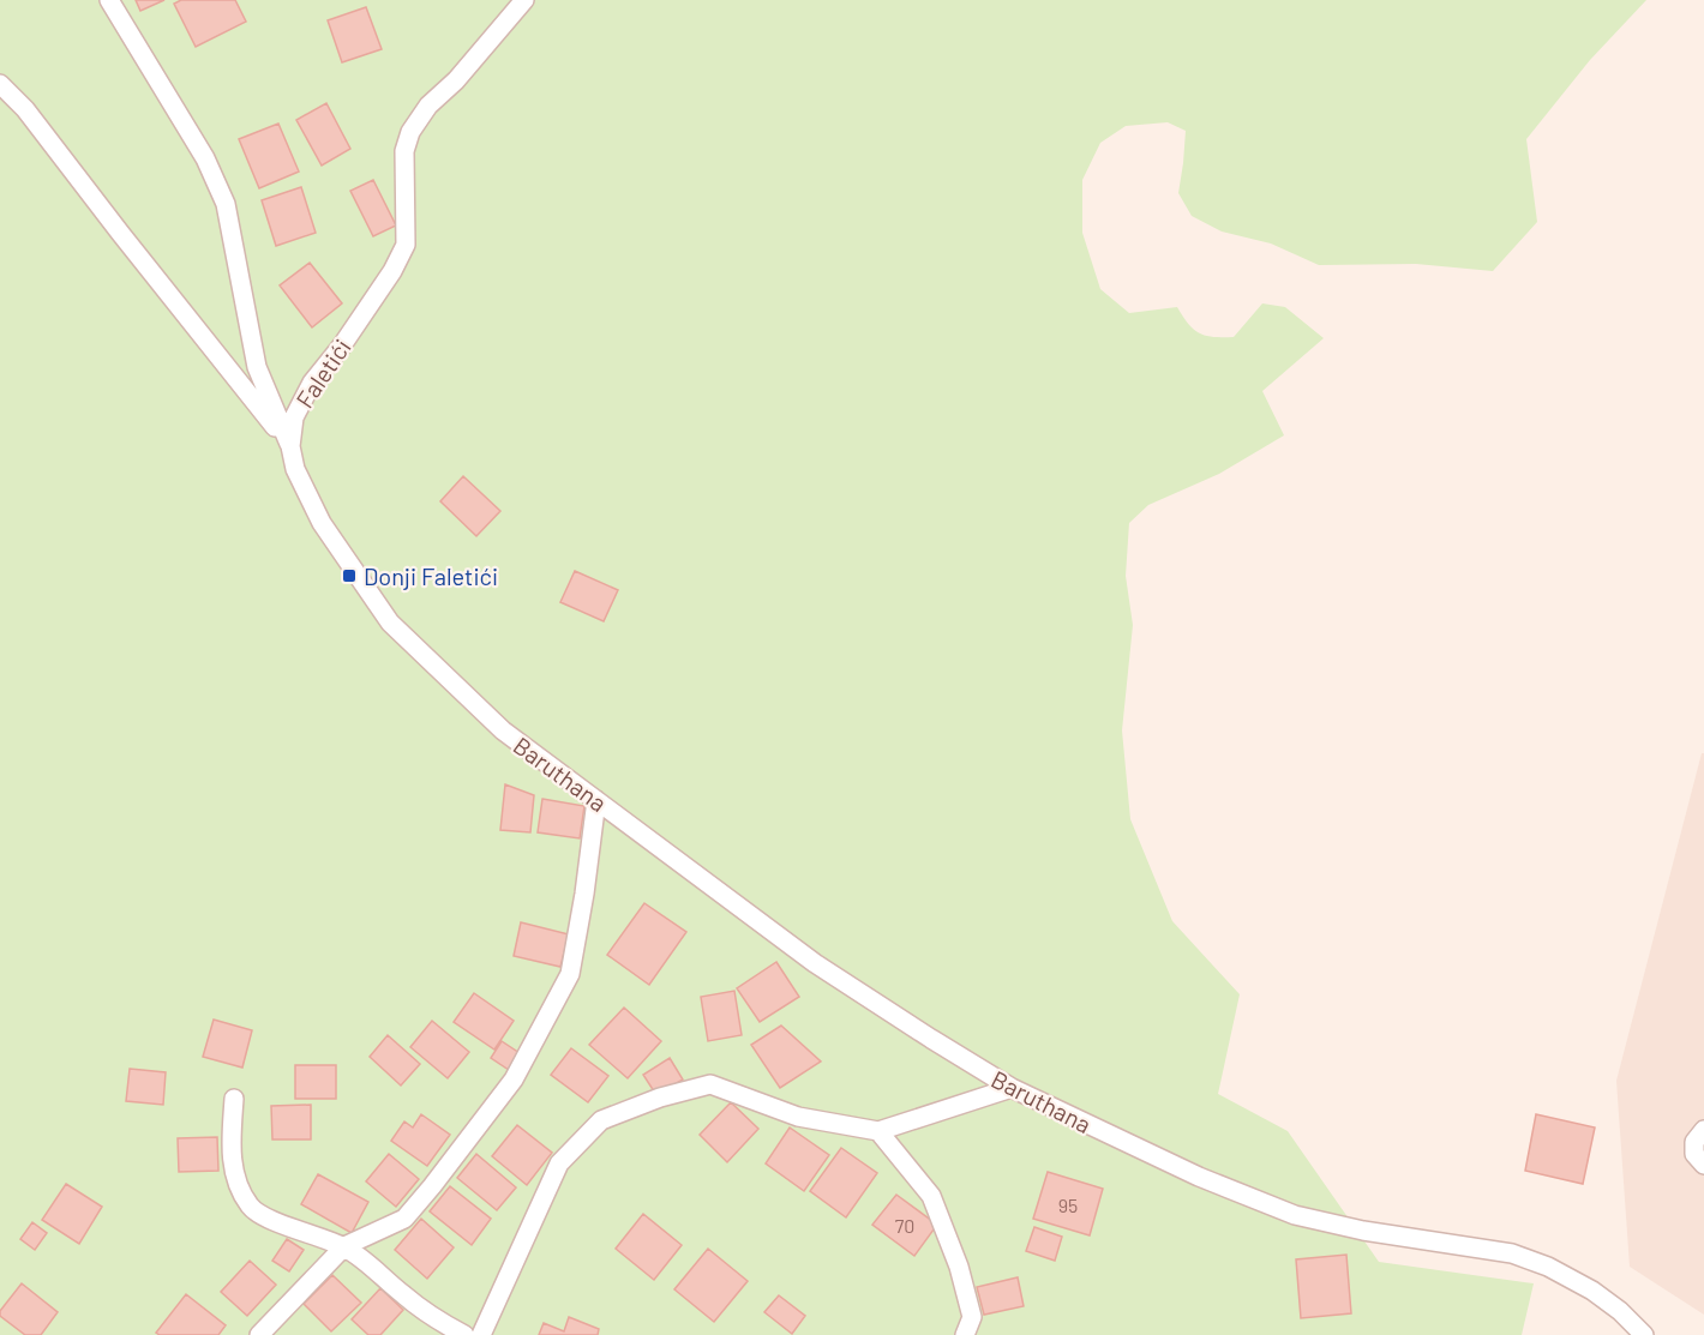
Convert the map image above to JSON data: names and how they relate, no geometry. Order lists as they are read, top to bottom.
{
  "streets": {
    "street": ["Faletići", "Baruthana"]
  },
  "crossings": [
    ["Faletići", "Baruthana"]
  ],
  "places": {
    "transit": ["Donji Faletići"]
  },
  "house_numbers": ["95", "70"]
}
